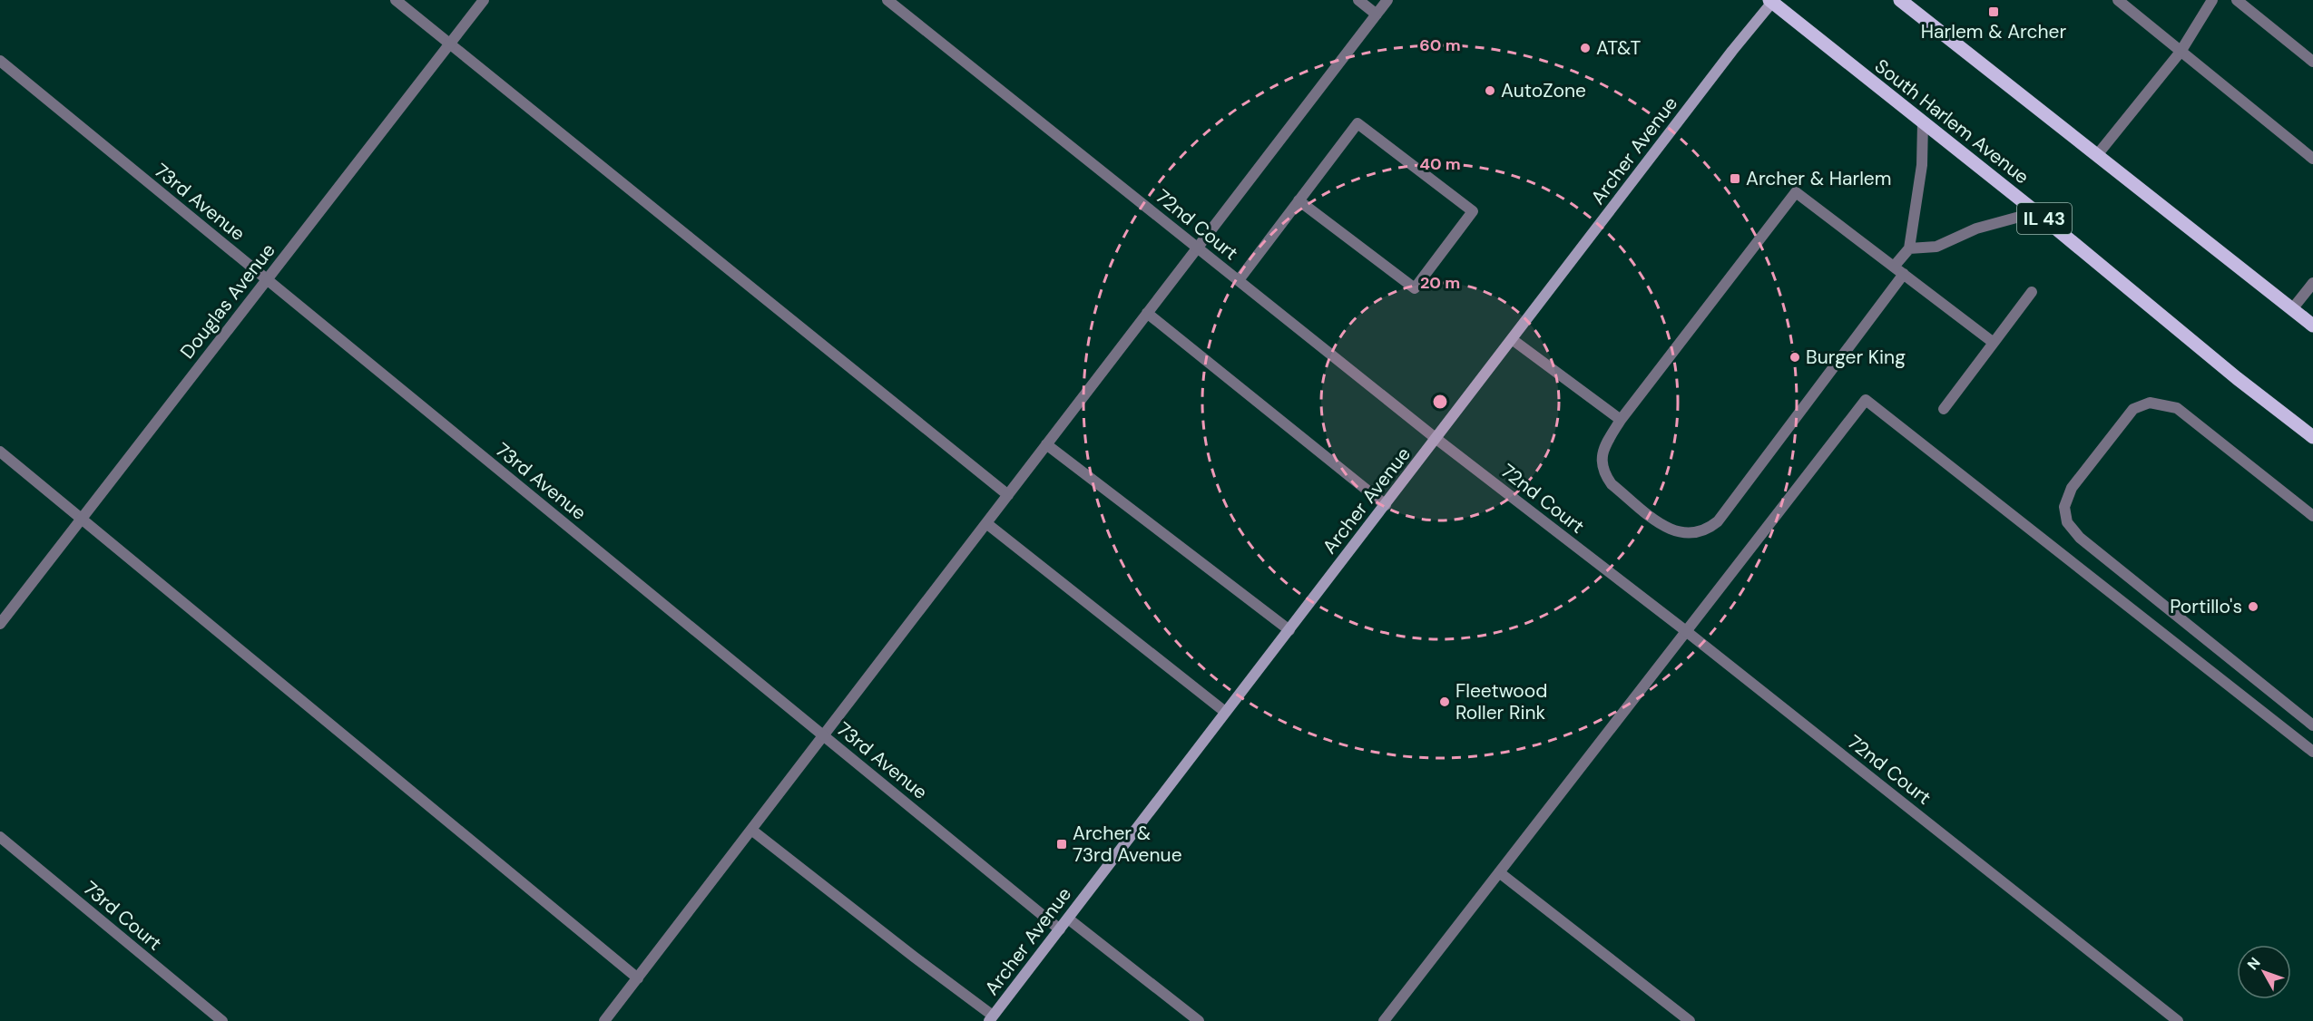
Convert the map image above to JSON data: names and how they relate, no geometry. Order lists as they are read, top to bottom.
{
  "streets": {
    "main road": ["South Harlem Avenue", "Archer Avenue", "IL 43"],
    "street": [
      "73rd Avenue",
      "72nd Court",
      "Douglas Avenue",
      "73rd Court"
    ]
  },
  "crossings": [
    ["South Harlem Avenue", "Archer Avenue"],
    ["Archer Avenue", "73rd Avenue"],
    ["Archer Avenue", "72nd Court"],
    ["73rd Avenue", "Douglas Avenue"]
  ],
  "places": {
    "transit": ["Harlem & Archer", "Archer & Harlem", "Archer & 73rd Avenue"],
    "other": [
      "AT&T",
      "AutoZone",
      "Burger King",
      "Portillo's",
      "Fleetwood Roller Rink"
    ]
  },
  "north": "top left",
  "rings": ["60 m", "40 m", "20 m"]
}
